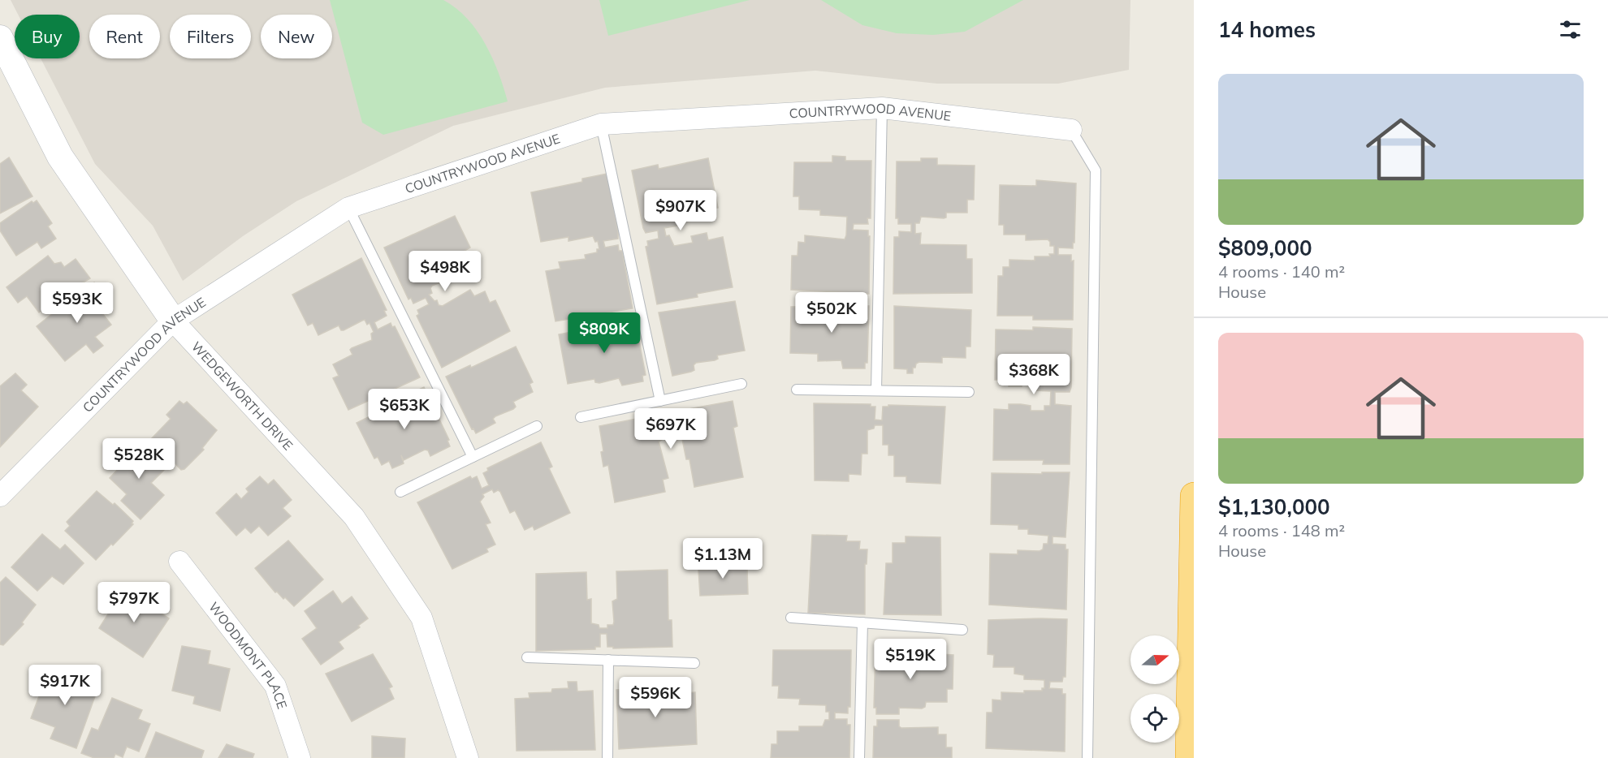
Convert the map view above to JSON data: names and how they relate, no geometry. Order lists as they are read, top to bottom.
{
  "streets": {
    "street": ["COUNTRYWOOD AVENUE", "WEDGEWORTH DRIVE", "WOODMONT PLACE"]
  },
  "crossings": [
    ["COUNTRYWOOD AVENUE", "WEDGEWORTH DRIVE"]
  ],
  "north": "right",
  "page": {
    "heading": "14 homes",
    "chip": [
      "Buy",
      "Rent",
      "Filters",
      "New"
    ],
    "list": [
      {
        "name": "$809,000",
        "note": "4 rooms · 140 m² · House"
      },
      {
        "name": "$1,130,000",
        "note": "4 rooms · 148 m² · House"
      }
    ],
    "price": [
      "$907K",
      "$498K",
      "$593K",
      "$502K",
      "$809K",
      "$368K",
      "$653K",
      "$697K",
      "$528K",
      "$1.13M",
      "$797K",
      "$519K",
      "$917K",
      "$596K"
    ]
  }
}
